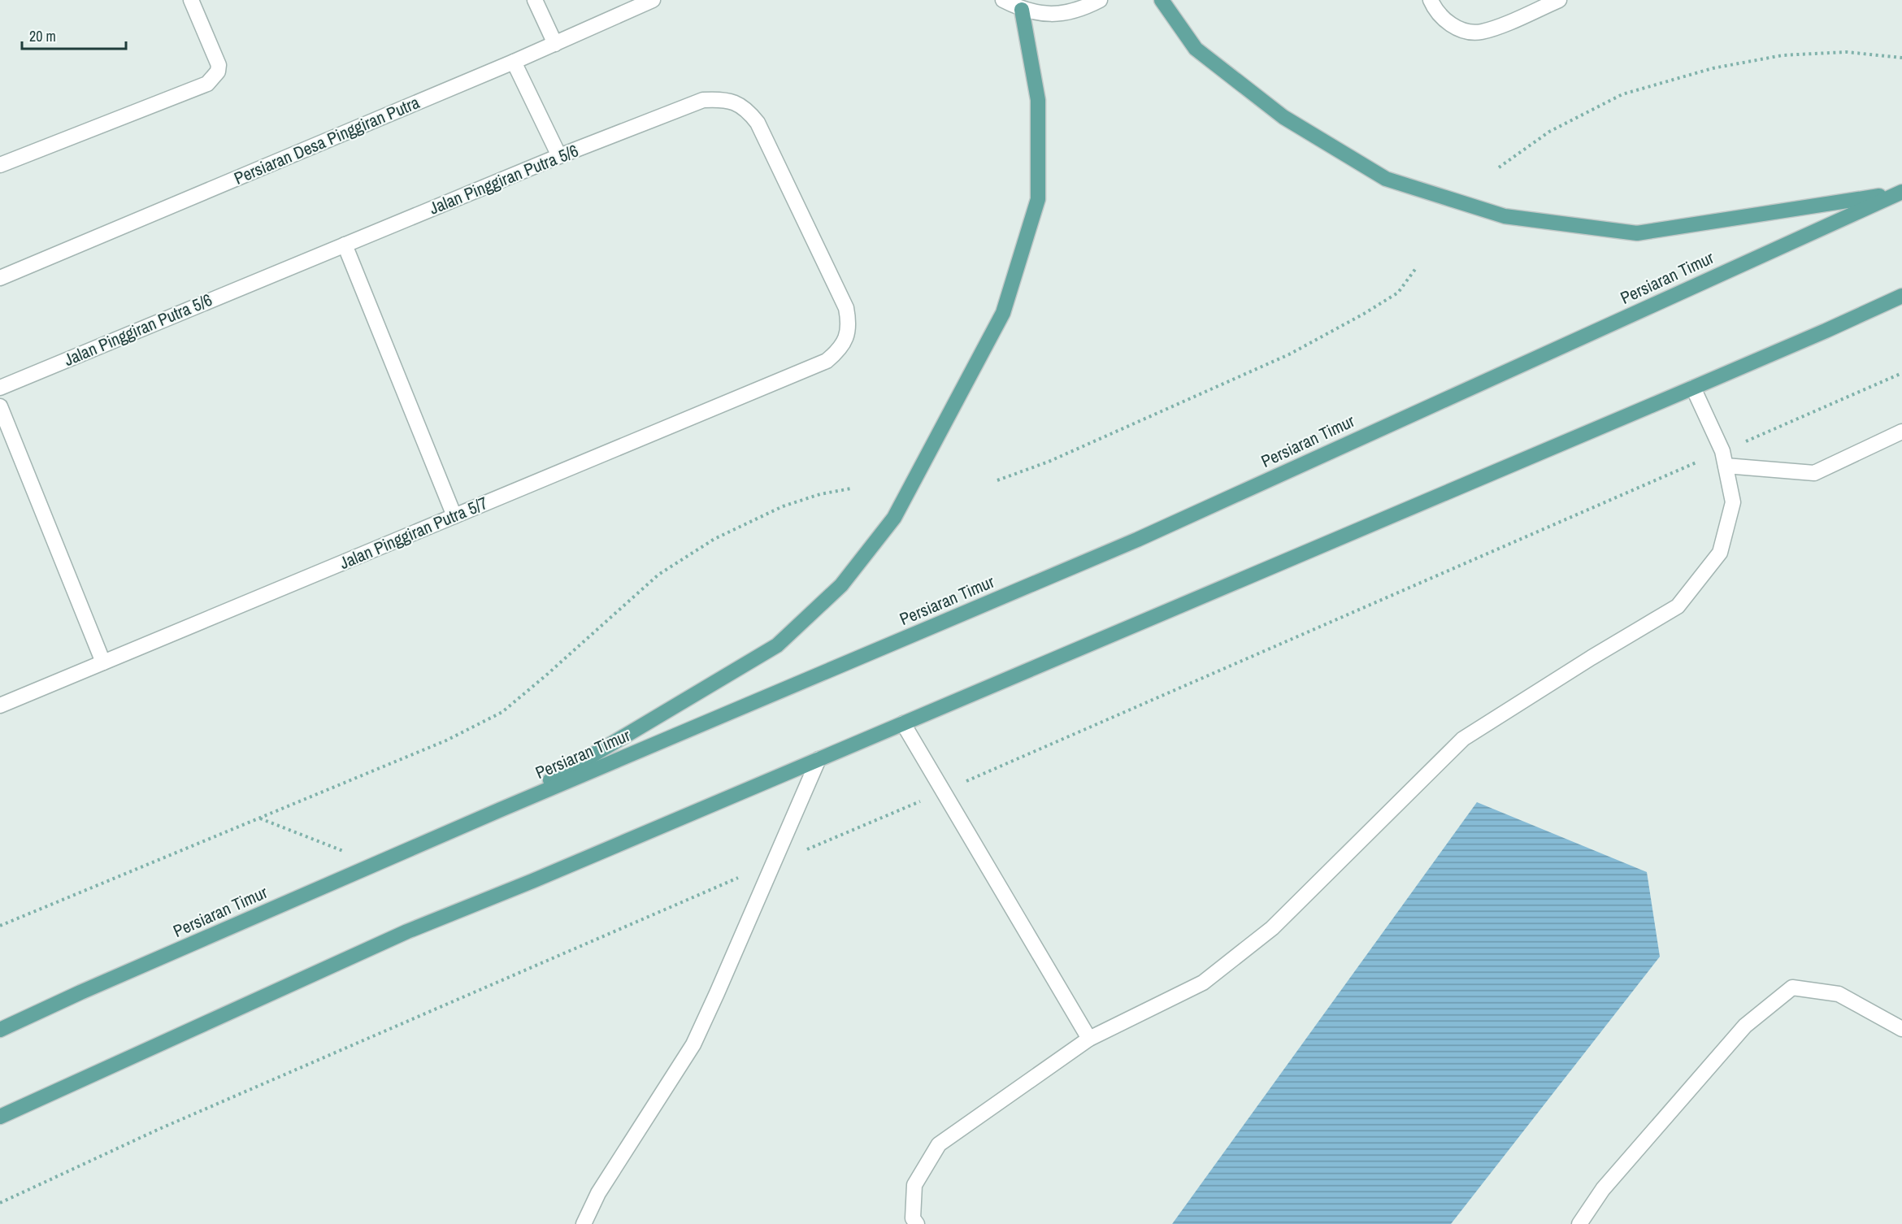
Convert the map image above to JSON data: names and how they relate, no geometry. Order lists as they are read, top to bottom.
{
  "streets": {
    "main road": ["Persiaran Timur"],
    "street": ["Persiaran Desa Pinggiran Putra", "Jalan Pinggiran Putra 5/6", "Jalan Pinggiran Putra 5/7"]
  },
  "crossings": [
    ["Jalan Pinggiran Putra 5/6", "Jalan Pinggiran Putra 5/7"]
  ],
  "scale_bar": "20 m"
}
